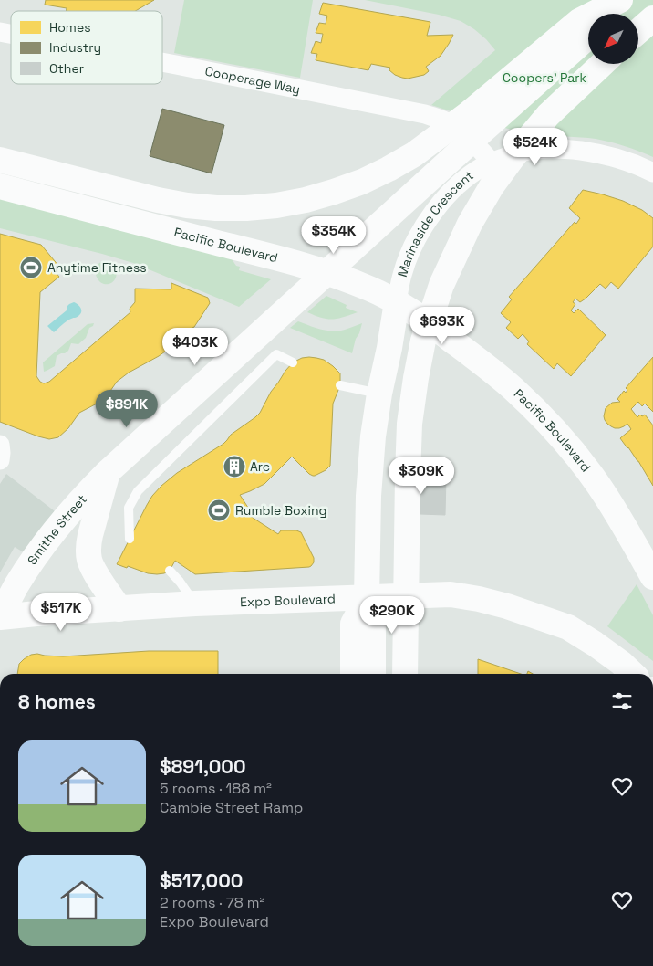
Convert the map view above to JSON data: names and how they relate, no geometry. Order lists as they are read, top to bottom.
{
  "streets": {
    "main road": ["Pacific Boulevard", "Smithe Street", "Expo Boulevard"],
    "street": ["Cooperage Way", "Marinaside Crescent"]
  },
  "crossings": [
    ["Cooperage Way", "Marinaside Crescent"],
    ["Marinaside Crescent", "Pacific Boulevard"],
    ["Smithe Street", "Expo Boulevard"]
  ],
  "parks": ["Coopers' Park"],
  "places": {
    "sports": ["Anytime Fitness", "Rumble Boxing"],
    "building": ["Arc"]
  },
  "legend": ["Homes", "Industry", "Other"],
  "north": "bottom left",
  "page": {
    "price": [
      "$524K",
      "$354K",
      "$693K",
      "$403K",
      "$891K",
      "$309K",
      "$517K",
      "$290K"
    ],
    "heading": "8 homes",
    "list": [
      {
        "name": "$891,000",
        "note": "5 rooms · 188 m² · Cambie Street Ramp"
      },
      {
        "name": "$517,000",
        "note": "2 rooms · 78 m² · Expo Boulevard"
      }
    ]
  }
}
